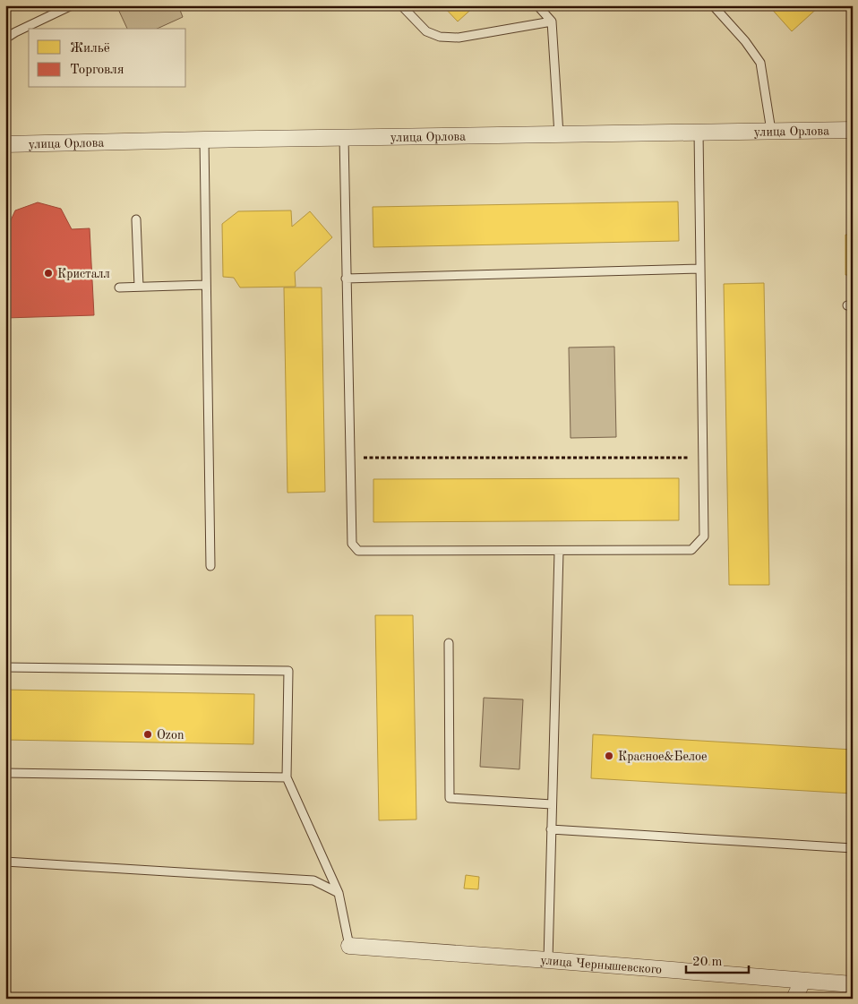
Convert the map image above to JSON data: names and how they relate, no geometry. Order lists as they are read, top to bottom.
{
  "streets": {
    "street": ["улица Орлова", "улица Чернышевского"]
  },
  "places": ["Кристалл", "Ozon", "Красное&Белое"],
  "legend": ["Жильё", "Торговля"],
  "scale_bar": "20 m"
}
